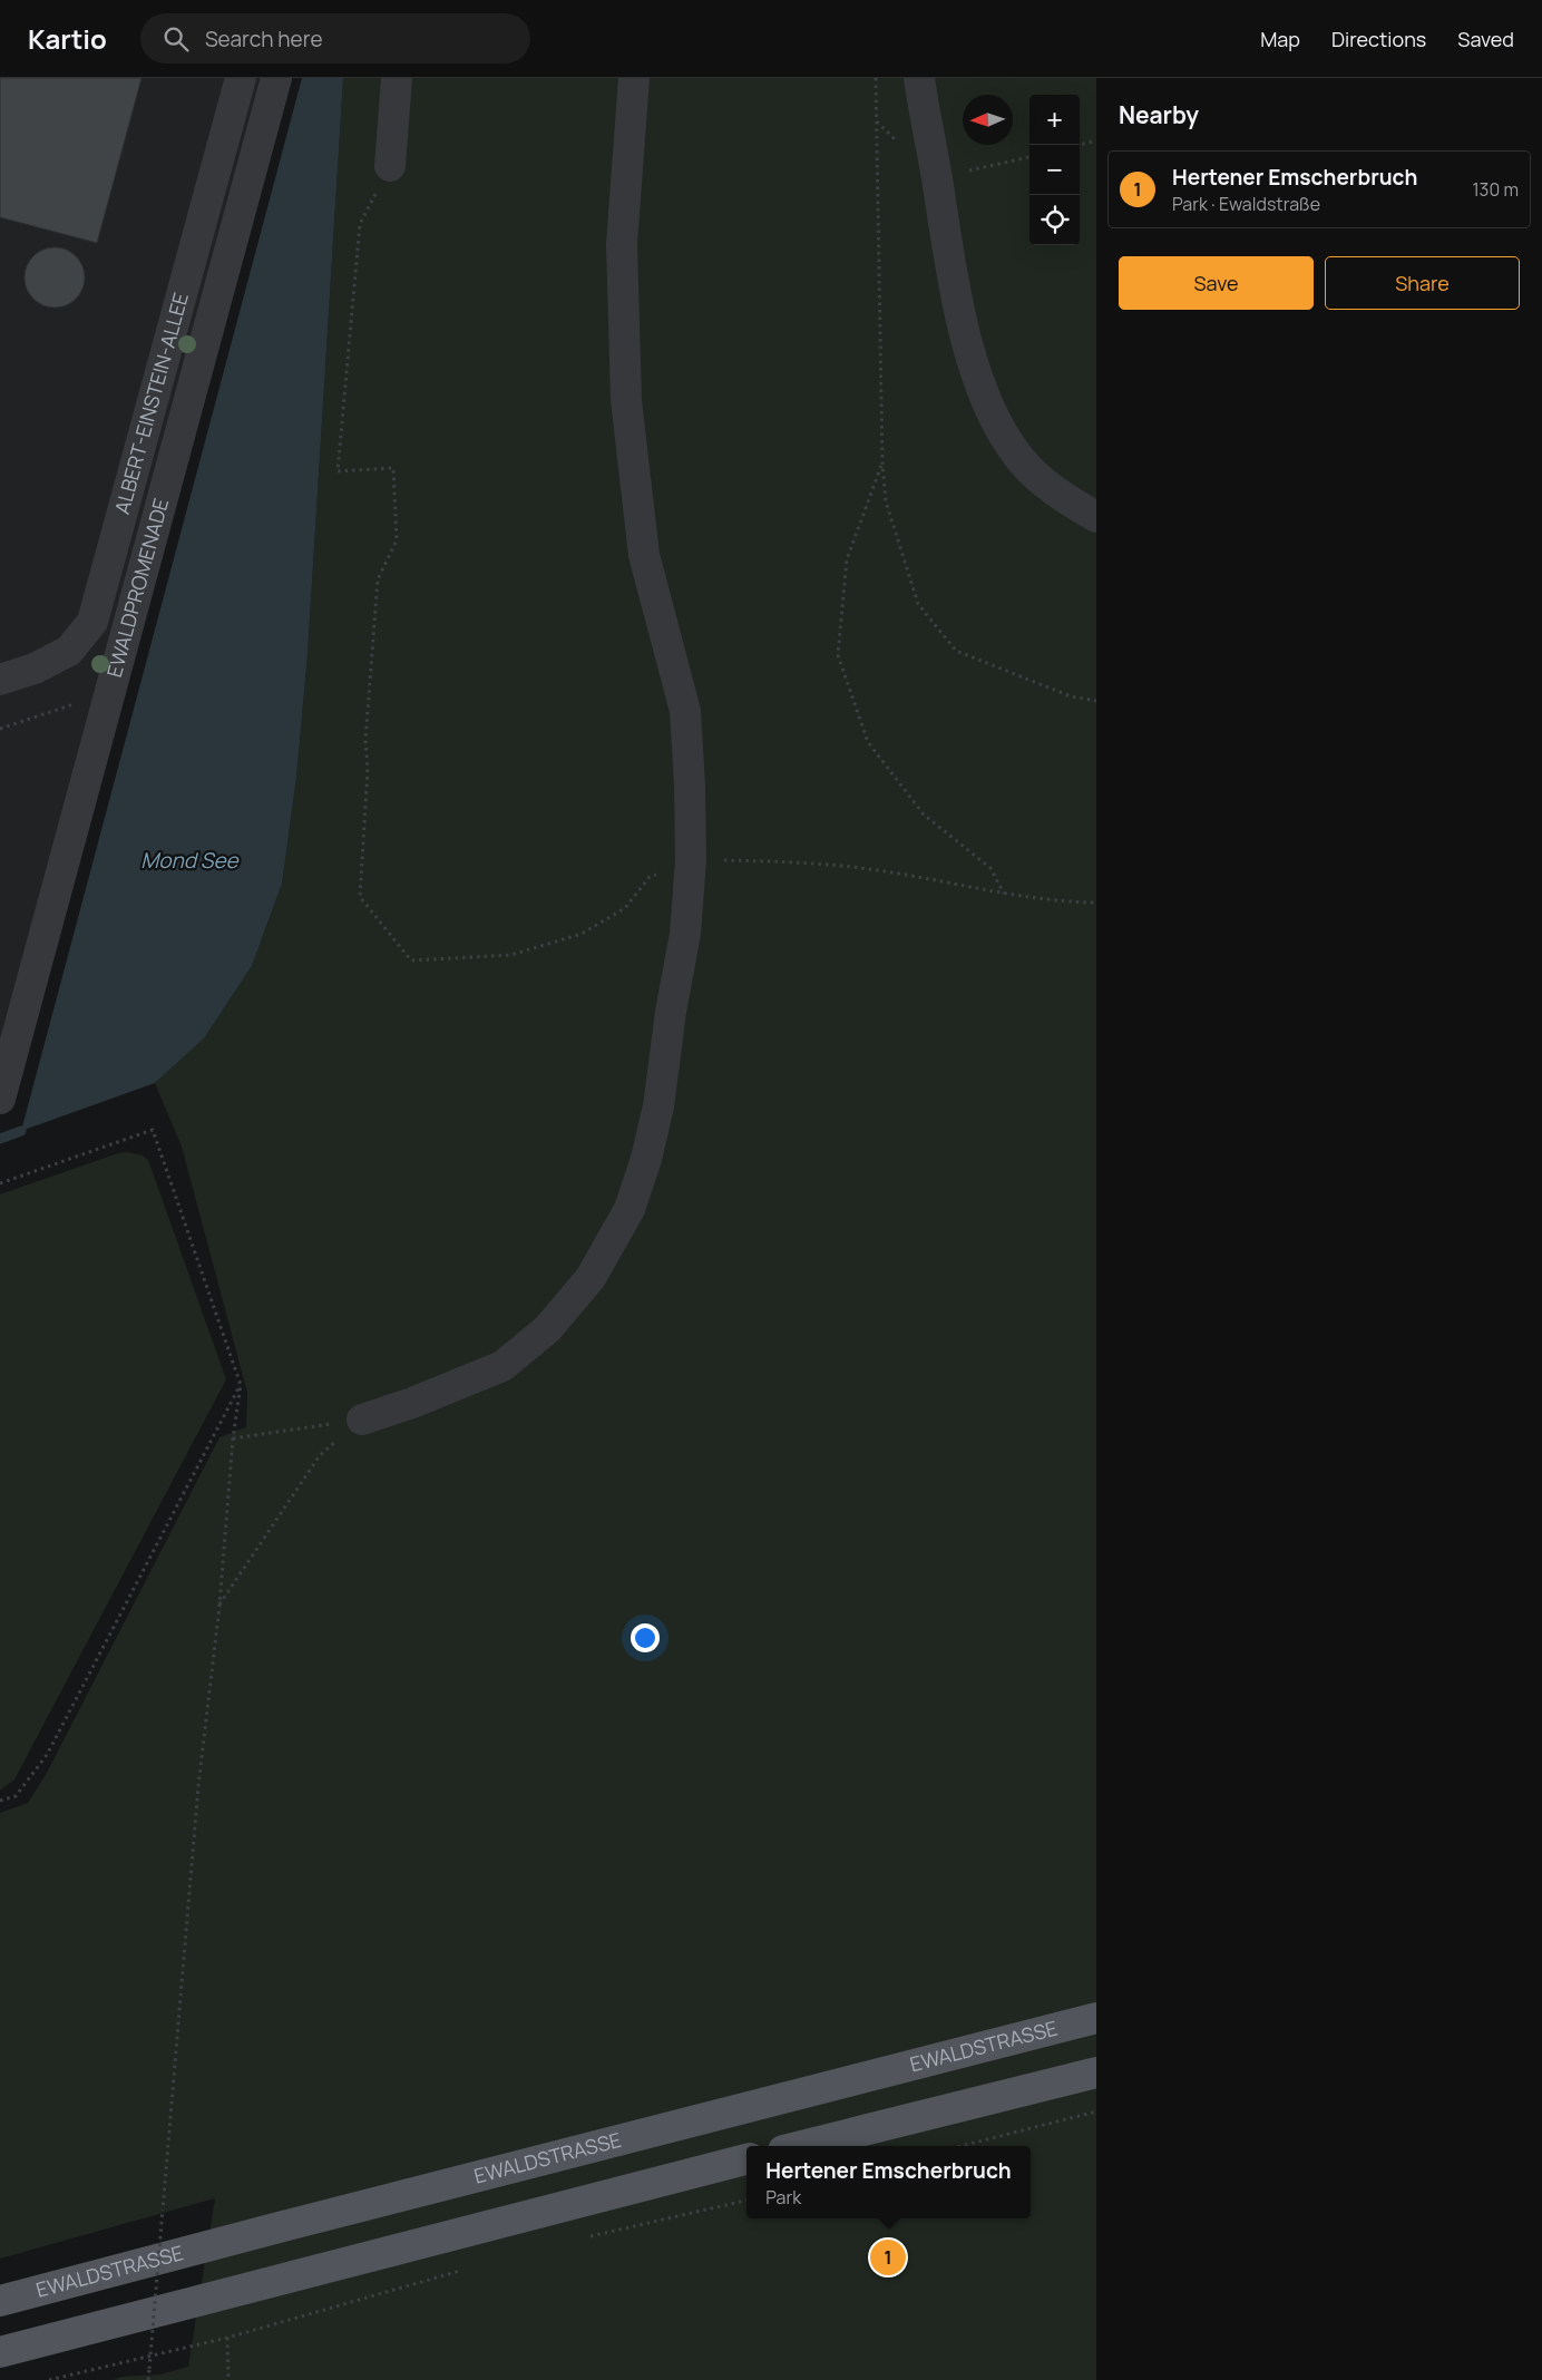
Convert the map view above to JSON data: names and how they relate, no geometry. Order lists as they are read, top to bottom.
{
  "streets": {
    "main road": ["EWALDSTRASSE"],
    "street": ["ALBERT-EINSTEIN-ALLEE", "EWALDPROMENADE"]
  },
  "water": ["Mond See"],
  "north": "left",
  "page": {
    "header": "Kartio",
    "search": "Search here",
    "nav": ["Map", "Directions", "Saved"],
    "heading": "Nearby",
    "map_buttons": ["+", "−"],
    "list": [
      {
        "mark": "1",
        "name": "Hertener Emscherbruch",
        "note": "Park · Ewaldstraße",
        "value": "130 m"
      }
    ],
    "buttons": ["Save", "Share"],
    "popup": ["Hertener Emscherbruch", "Park"],
    "pins": "1"
  }
}
